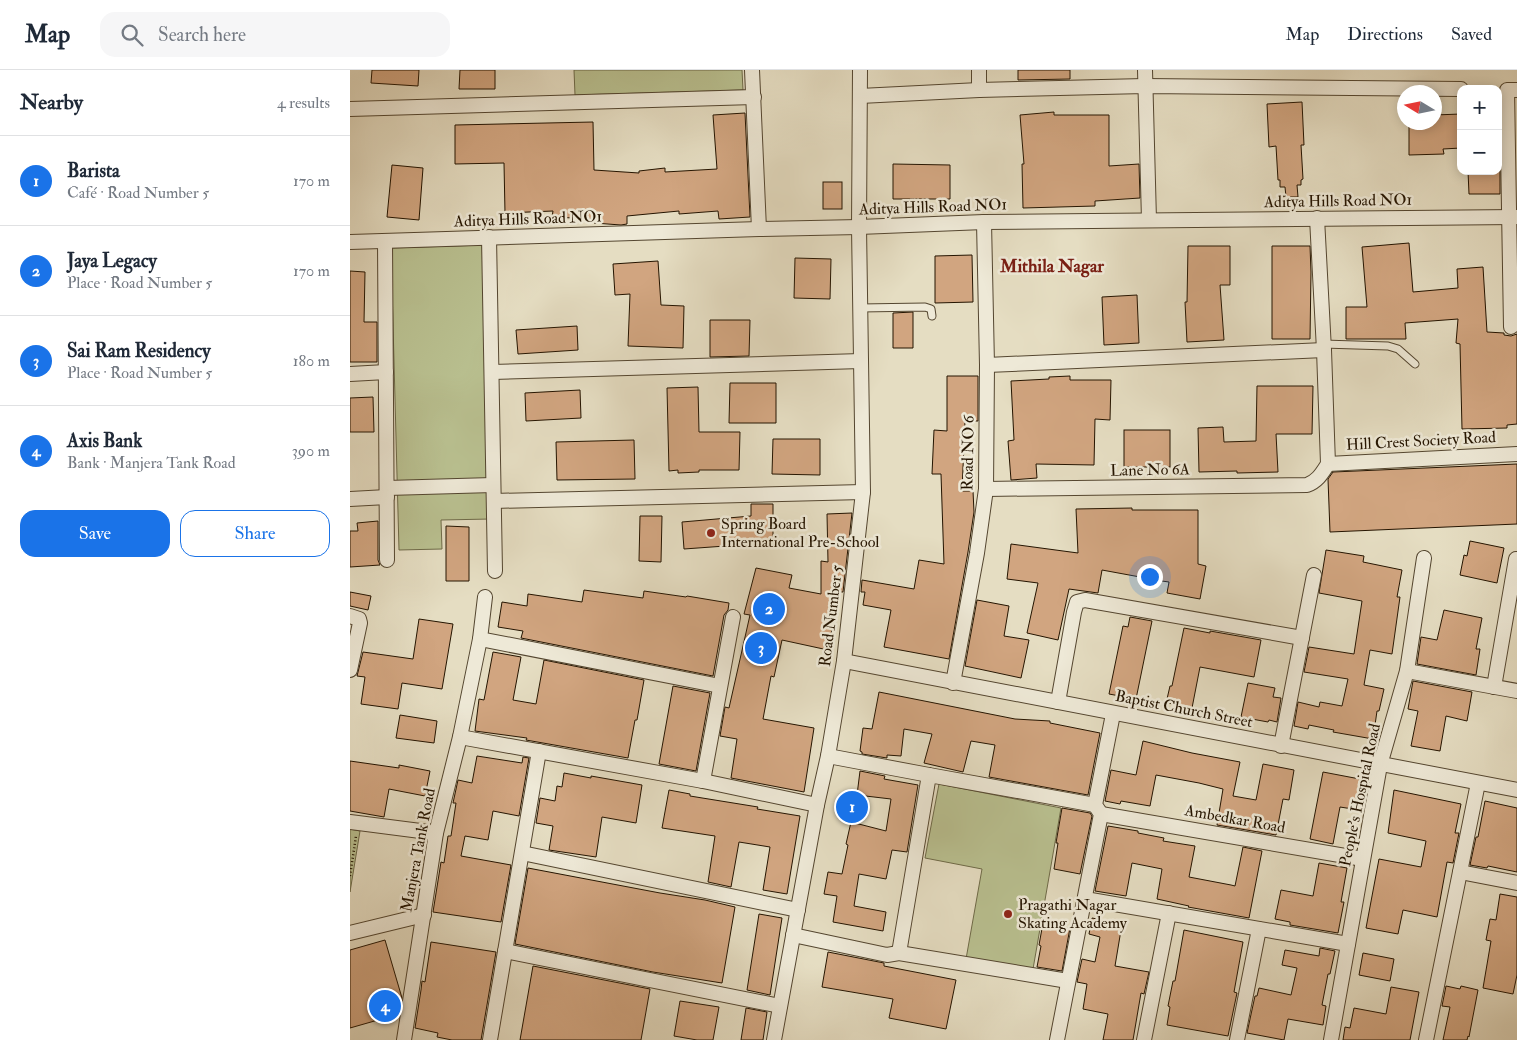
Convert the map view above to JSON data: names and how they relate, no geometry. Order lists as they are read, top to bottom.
{
  "streets": {
    "street": [
      "Aditya Hills Road NO1",
      "Hill Crest Society Road",
      "Road NO 6",
      "Lane No 6A",
      "Road Number 5",
      "Baptist Church Street",
      "People's Hospital Road",
      "Ambedkar Road",
      "Manjera Tank Road"
    ]
  },
  "crossings": [
    ["Aditya Hills Road NO1", "Road NO 6"],
    ["Aditya Hills Road NO1", "Road Number 5"],
    ["Hill Crest Society Road", "Lane No 6A"],
    ["Road NO 6", "Lane No 6A"],
    ["Road NO 6", "Baptist Church Street"],
    ["Road Number 5", "Baptist Church Street"],
    ["Road Number 5", "Ambedkar Road"],
    ["Baptist Church Street", "People's Hospital Road"],
    ["People's Hospital Road", "Ambedkar Road"]
  ],
  "districts": ["Mithila Nagar"],
  "places": ["Spring Board International Pre-School", "Pragathi Nagar Skating Academy"],
  "north": "left",
  "page": {
    "header": "Map",
    "search": "Search here",
    "nav": ["Map", "Directions", "Saved"],
    "heading": ["Nearby", "4 results"],
    "map_buttons": ["+", "−"],
    "list": [
      {
        "mark": "1",
        "name": "Barista",
        "note": "Café · Road Number 5",
        "value": "170 m"
      },
      {
        "mark": "2",
        "name": "Jaya Legacy",
        "note": "Place · Road Number 5",
        "value": "170 m"
      },
      {
        "mark": "3",
        "name": "Sai Ram Residency",
        "note": "Place · Road Number 5",
        "value": "180 m"
      },
      {
        "mark": "4",
        "name": "Axis Bank",
        "note": "Bank · Manjera Tank Road",
        "value": "390 m"
      }
    ],
    "buttons": ["Save", "Share"],
    "pins": [
      "2",
      "3",
      "1",
      "4"
    ]
  }
}
